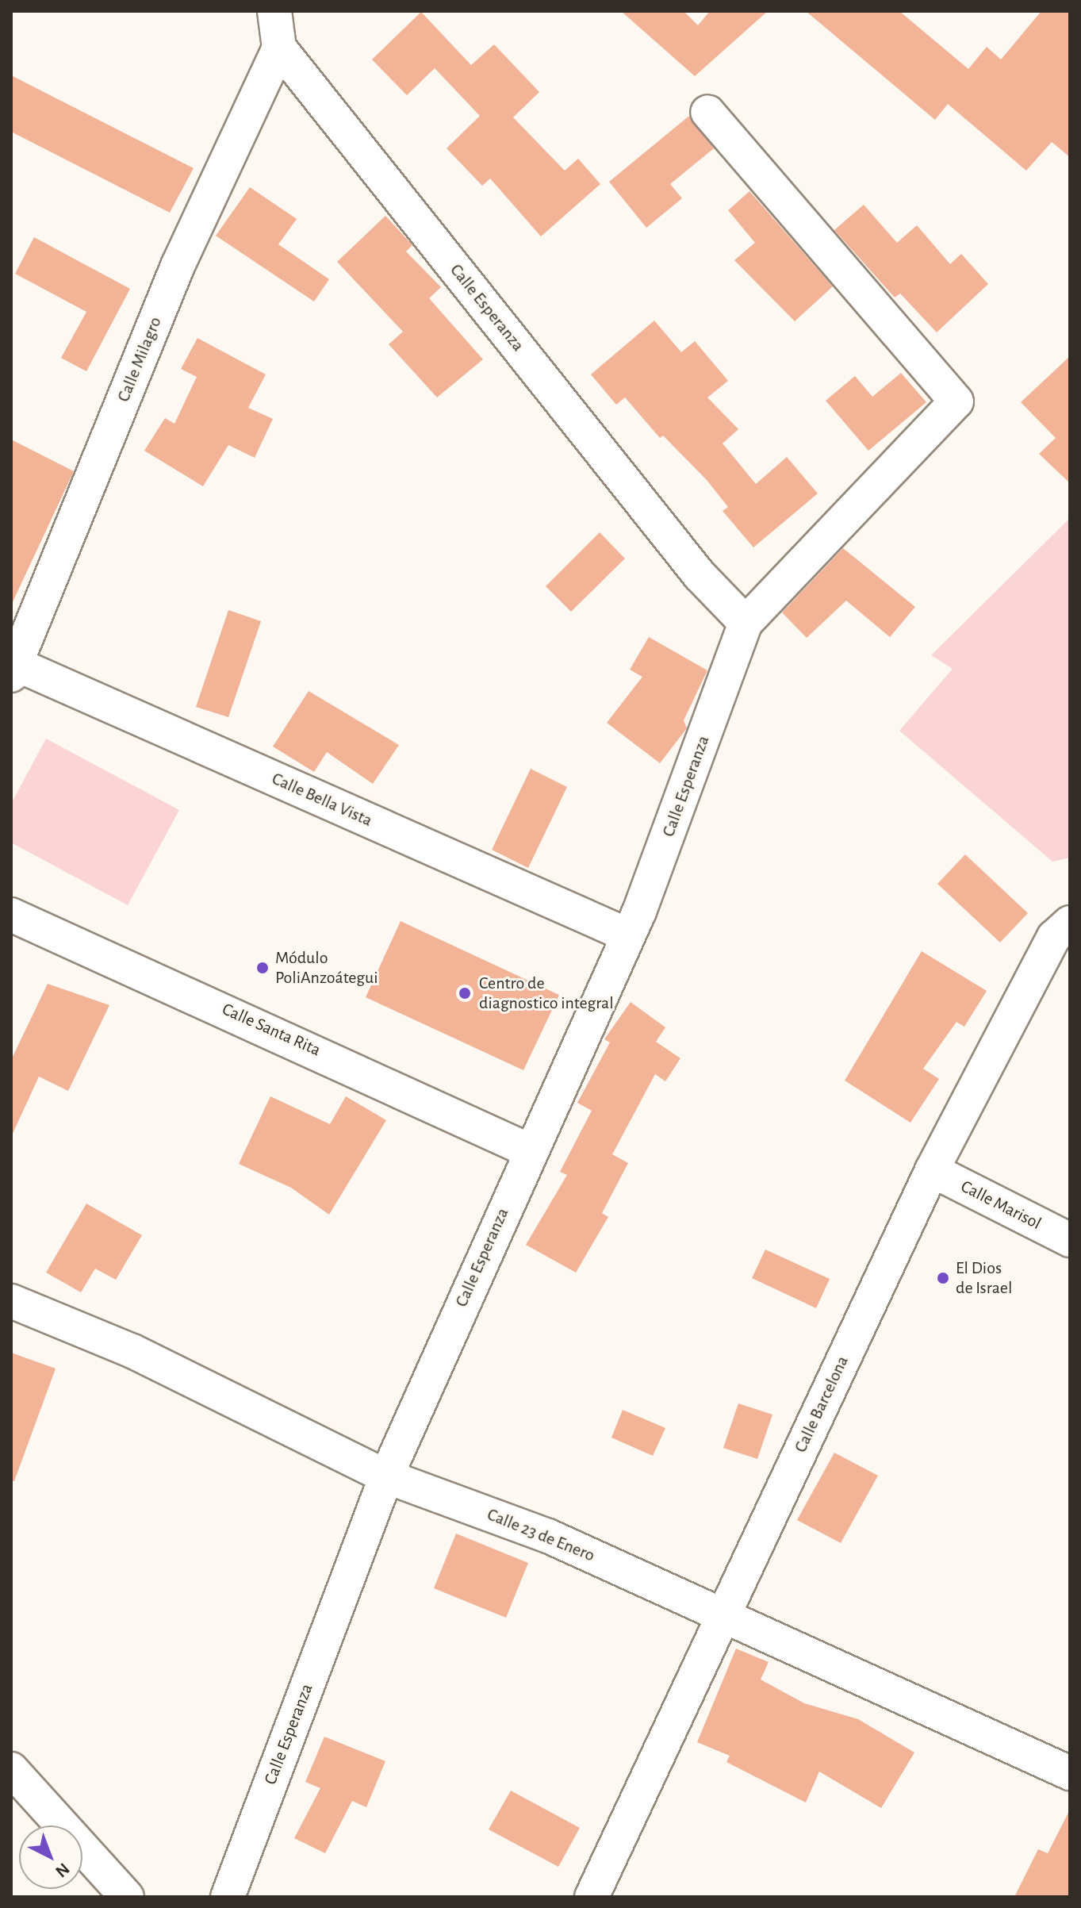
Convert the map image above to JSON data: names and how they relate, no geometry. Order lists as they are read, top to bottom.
{
  "streets": {
    "street": [
      "Calle Esperanza",
      "Calle Milagro",
      "Calle Bella Vista",
      "Calle Santa Rita",
      "Calle Marisol",
      "Calle Barcelona",
      "Calle 23 de Enero"
    ]
  },
  "crossings": [
    ["Calle Esperanza", "Calle Milagro"],
    ["Calle Esperanza", "Calle Bella Vista"],
    ["Calle Esperanza", "Calle Santa Rita"],
    ["Calle Esperanza", "Calle 23 de Enero"],
    ["Calle Milagro", "Calle Bella Vista"],
    ["Calle Marisol", "Calle Barcelona"],
    ["Calle Barcelona", "Calle 23 de Enero"]
  ],
  "places": ["Módulo PoliAnzoátegui", "Centro de diagnostico integral", "El Dios de Israel"],
  "north": "bottom right"
}
